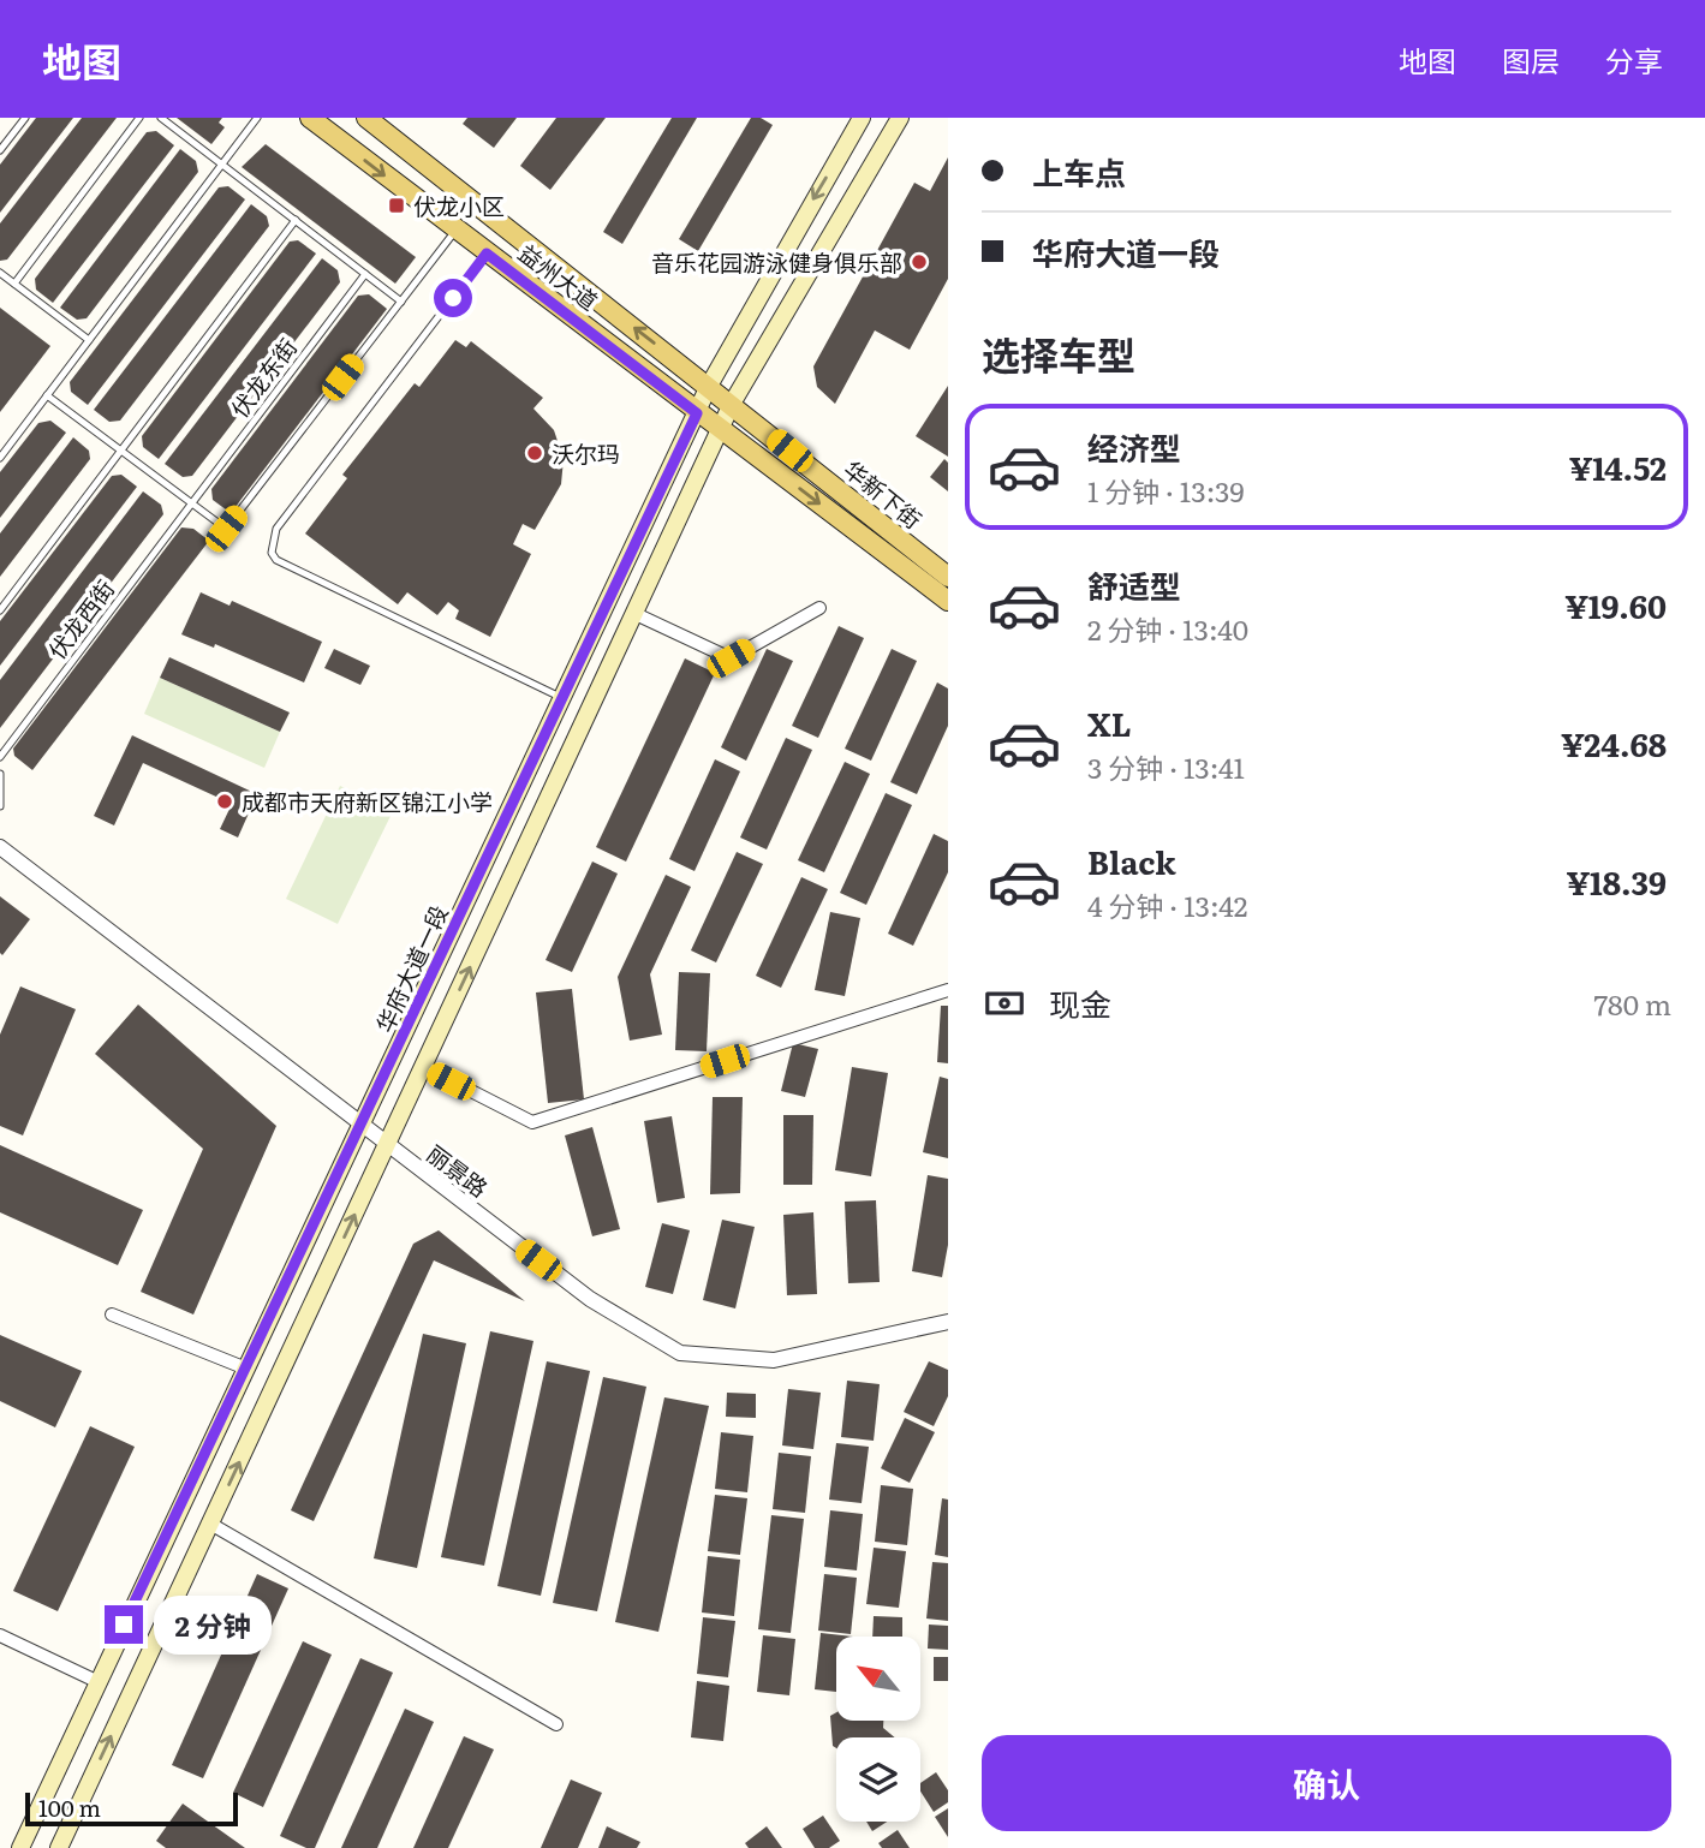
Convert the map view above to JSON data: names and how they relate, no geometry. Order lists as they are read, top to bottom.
{
  "streets": {
    "main road": ["益州大道", "华新下街", "华府大道一段"],
    "street": ["丽景路"],
    "lane": ["伏龙东街", "伏龙西街"]
  },
  "crossings": [
    ["益州大道", "华新下街"],
    ["益州大道", "华府大道一段"],
    ["伏龙东街", "伏龙西街"],
    ["华新下街", "华府大道一段"],
    ["华府大道一段", "丽景路"]
  ],
  "places": {
    "transit": ["伏龙小区"],
    "other": ["音乐花园游泳健身俱乐部", "沃尔玛", "成都市天府新区锦江小学"]
  },
  "scale_bar": "100 m",
  "north": "top left",
  "page": {
    "header": "地图",
    "nav": ["地图", "图层", "分享"],
    "banner": ["上车点", "华府大道一段"],
    "heading": "选择车型",
    "list": [
      {
        "name": "经济型",
        "note": "1 分钟 · 13:39",
        "value": "¥14.52"
      },
      {
        "name": "舒适型",
        "note": "2 分钟 · 13:40",
        "value": "¥19.60"
      },
      {
        "name": "XL",
        "note": "3 分钟 · 13:41",
        "value": "¥24.68"
      },
      {
        "name": "Black",
        "note": "4 分钟 · 13:42",
        "value": "¥18.39"
      }
    ],
    "pay": ["现金", "780 m"],
    "bubble": "2 分钟",
    "buttons": "确认",
    "scale": "100 m"
  }
}
